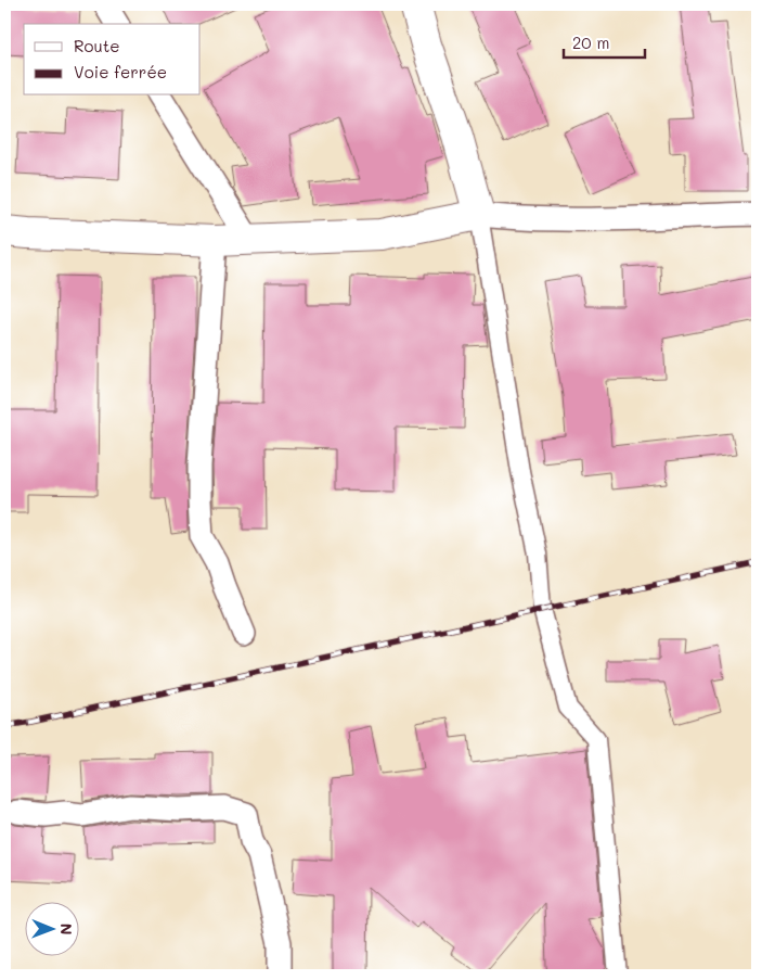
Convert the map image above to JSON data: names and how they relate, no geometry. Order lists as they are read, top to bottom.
{
  "legend": ["Route", "Voie ferrée"],
  "scale_bar": "20 m",
  "north": "right"
}
